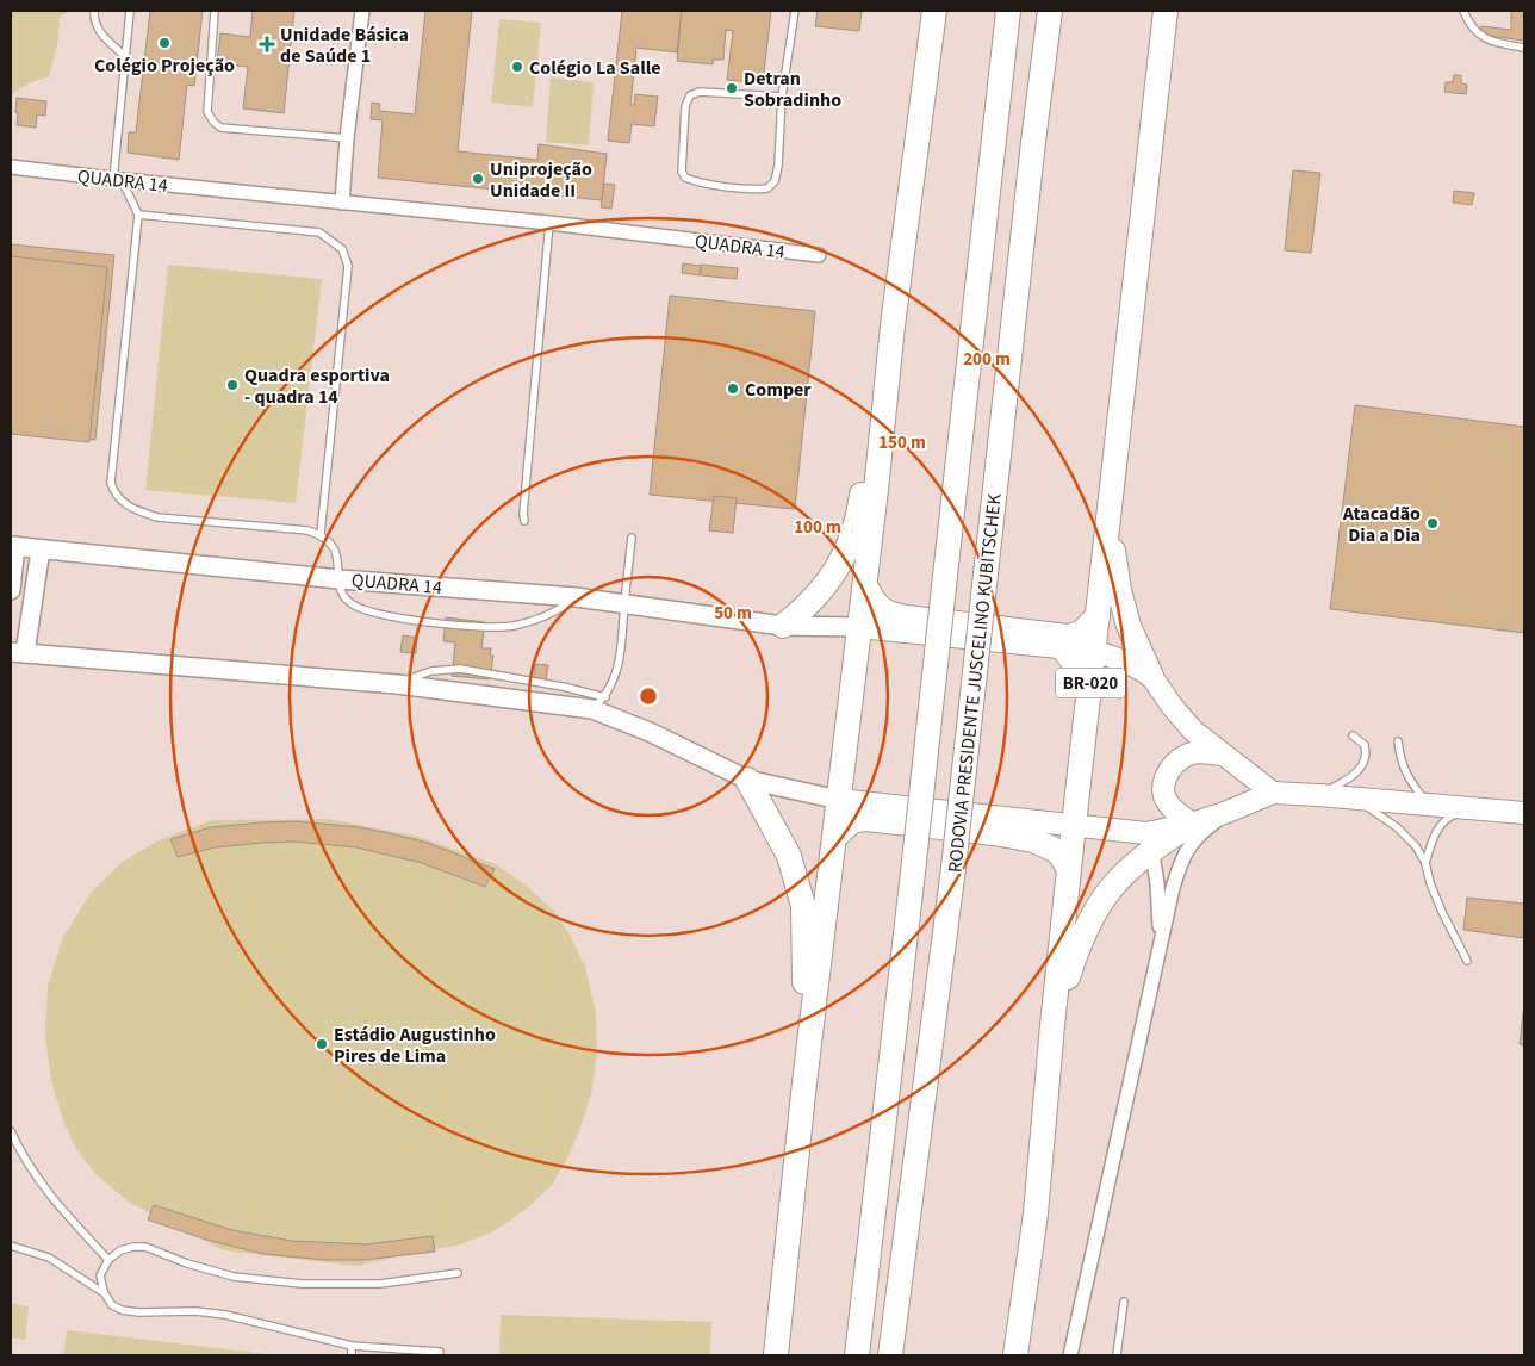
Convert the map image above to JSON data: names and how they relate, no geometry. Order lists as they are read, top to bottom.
{
  "streets": {
    "highway": ["RODOVIA PRESIDENTE JUSCELINO KUBITSCHEK", "BR-020"],
    "main road": ["QUADRA 14"]
  },
  "places": {
    "other": [
      "Colégio Projeção",
      "Colégio La Salle",
      "Detran Sobradinho",
      "Uniprojeção Unidade II",
      "Quadra esportiva - quadra 14",
      "Comper",
      "Atacadão Dia a Dia",
      "Estádio Augustinho Pires de Lima"
    ],
    "health": ["Unidade Básica de Saúde 1"]
  },
  "rings": [
    "200 m",
    "150 m",
    "100 m",
    "50 m"
  ]
}
